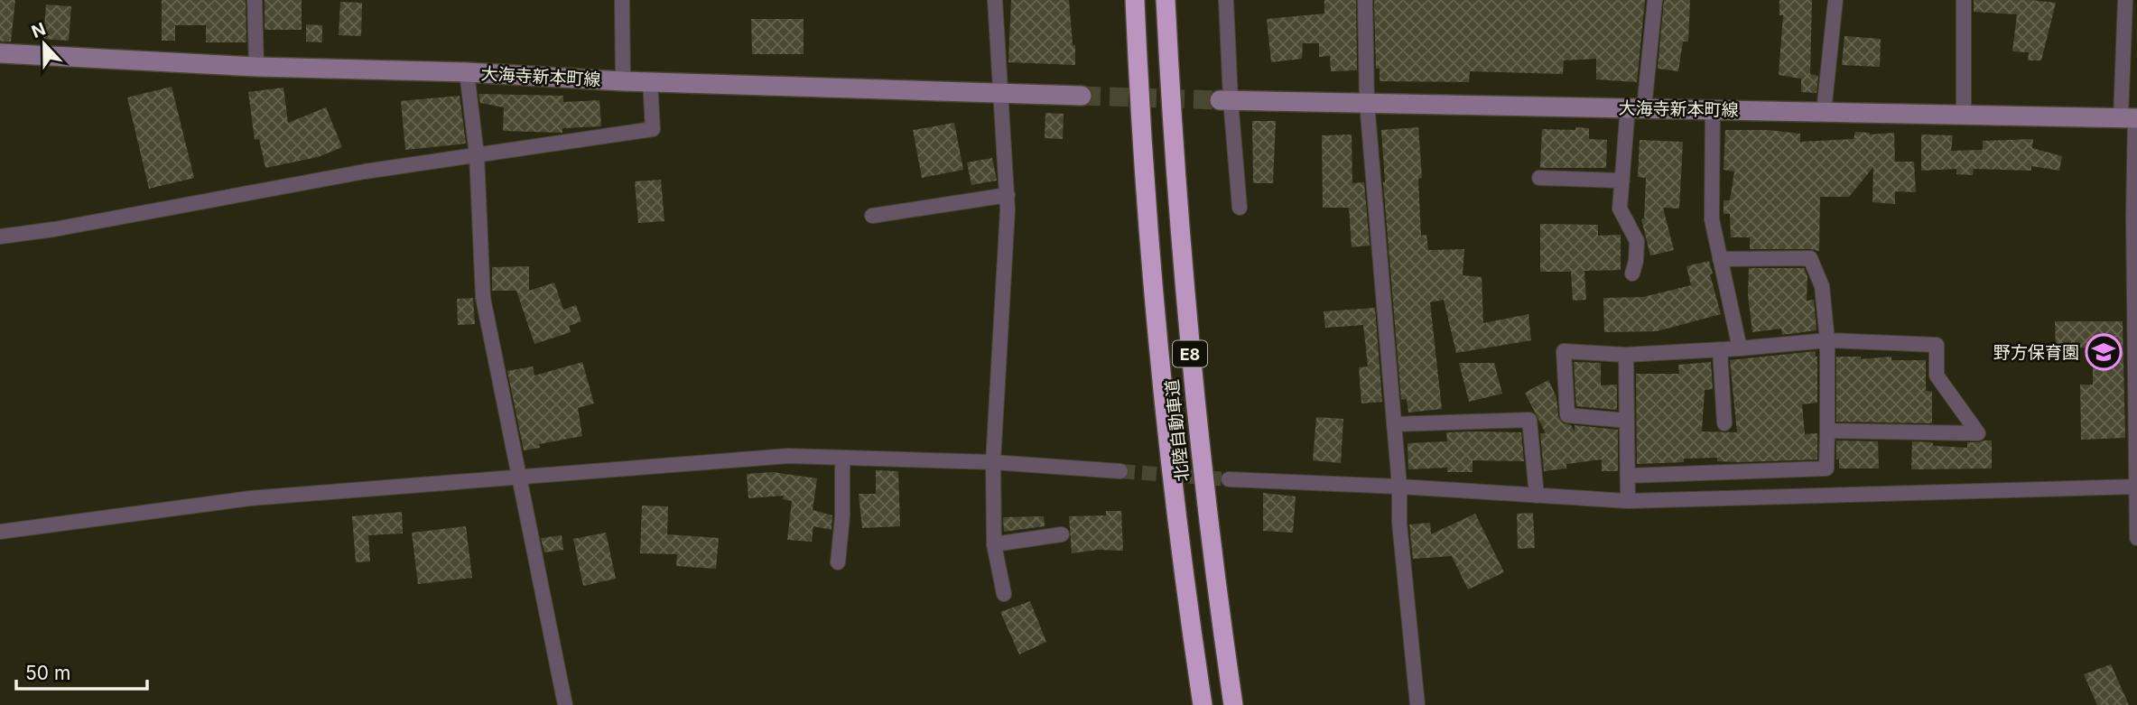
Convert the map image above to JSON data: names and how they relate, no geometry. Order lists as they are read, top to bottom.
{
  "streets": {
    "highway": ["E8", "北陸自動車道"],
    "main road": ["大海寺新本町線"]
  },
  "places": {
    "school or university": ["野方保育園"]
  },
  "scale_bar": "50 m",
  "north": "top"
}
